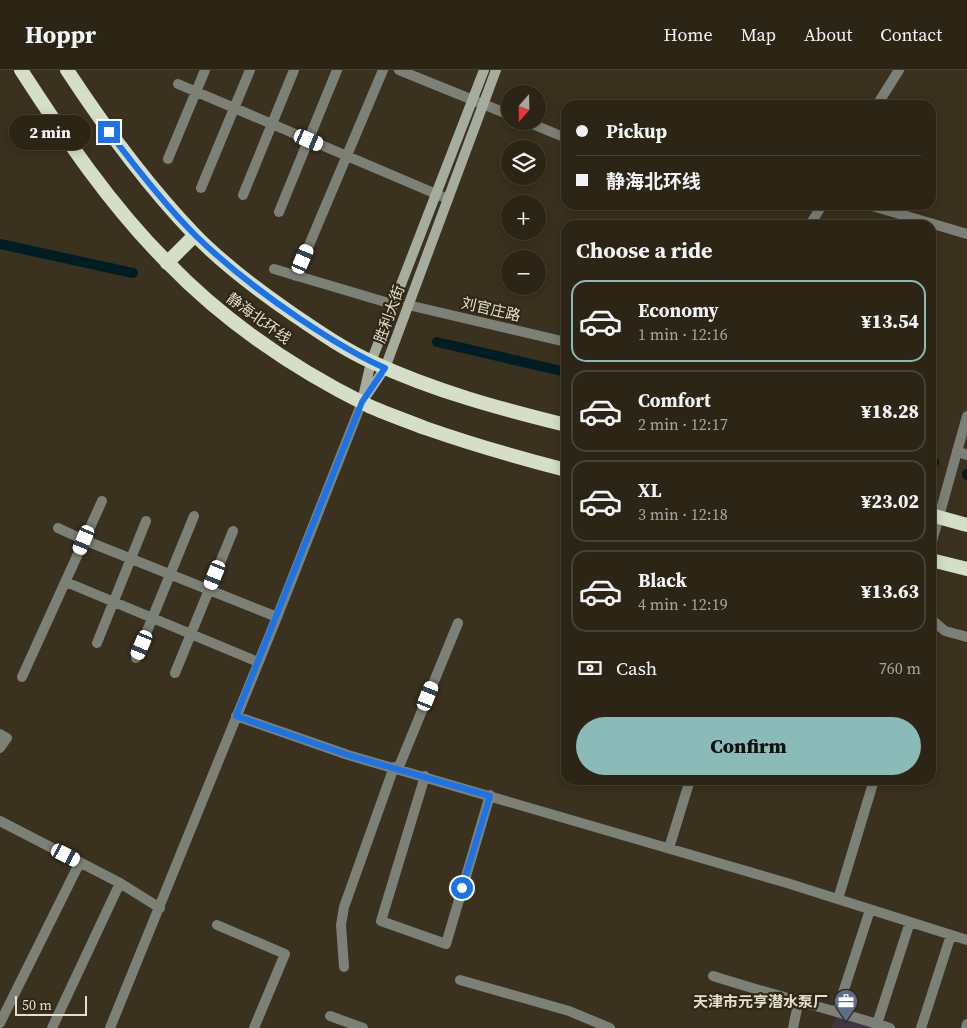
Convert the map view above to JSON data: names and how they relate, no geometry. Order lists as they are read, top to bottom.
{
  "streets": {
    "highway": ["静海北环线"],
    "main road": ["胜利大街"],
    "street": ["刘官庄路"]
  },
  "crossings": [
    ["刘官庄路", "胜利大街"],
    ["胜利大街", "静海北环线"]
  ],
  "places": {
    "office": ["天津市元亨潜水泵厂"]
  },
  "scale_bar": "50 m",
  "north": "bottom",
  "page": {
    "header": "Hoppr",
    "nav": [
      "Home",
      "Map",
      "About",
      "Contact"
    ],
    "map_buttons": ["+", "−"],
    "banner": ["Pickup", "静海北环线"],
    "bubble": "2 min",
    "heading": "Choose a ride",
    "list": [
      {
        "name": "Economy",
        "note": "1 min · 12:16",
        "value": "¥13.54"
      },
      {
        "name": "Comfort",
        "note": "2 min · 12:17",
        "value": "¥18.28"
      },
      {
        "name": "XL",
        "note": "3 min · 12:18",
        "value": "¥23.02"
      },
      {
        "name": "Black",
        "note": "4 min · 12:19",
        "value": "¥13.63"
      }
    ],
    "pay": ["Cash", "760 m"],
    "buttons": "Confirm",
    "scale": "50 m"
  }
}
